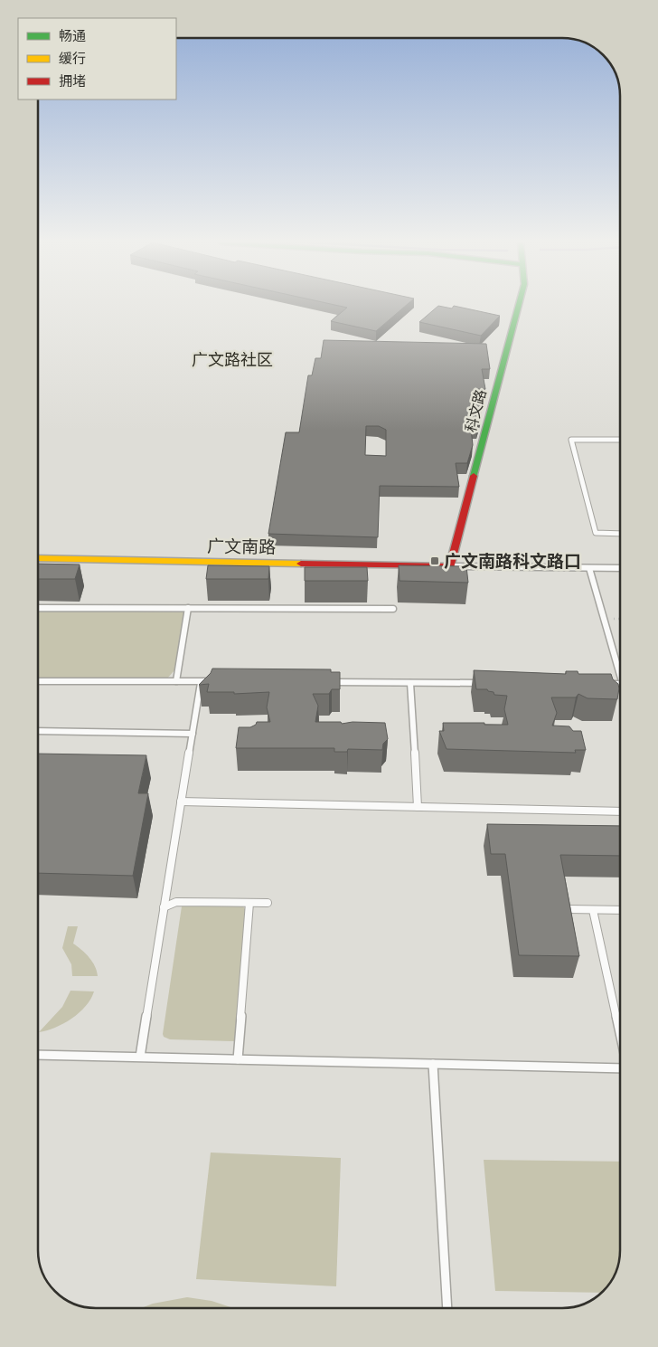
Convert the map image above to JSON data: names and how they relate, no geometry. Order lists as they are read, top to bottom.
{
  "streets": {
    "street": ["科文路", "广文南路"]
  },
  "crossings": [
    ["科文路", "广文南路"]
  ],
  "districts": ["广文路社区"],
  "places": {
    "transit": ["广文南路科文路口"]
  },
  "legend": ["畅通", "缓行", "拥堵"]
}
